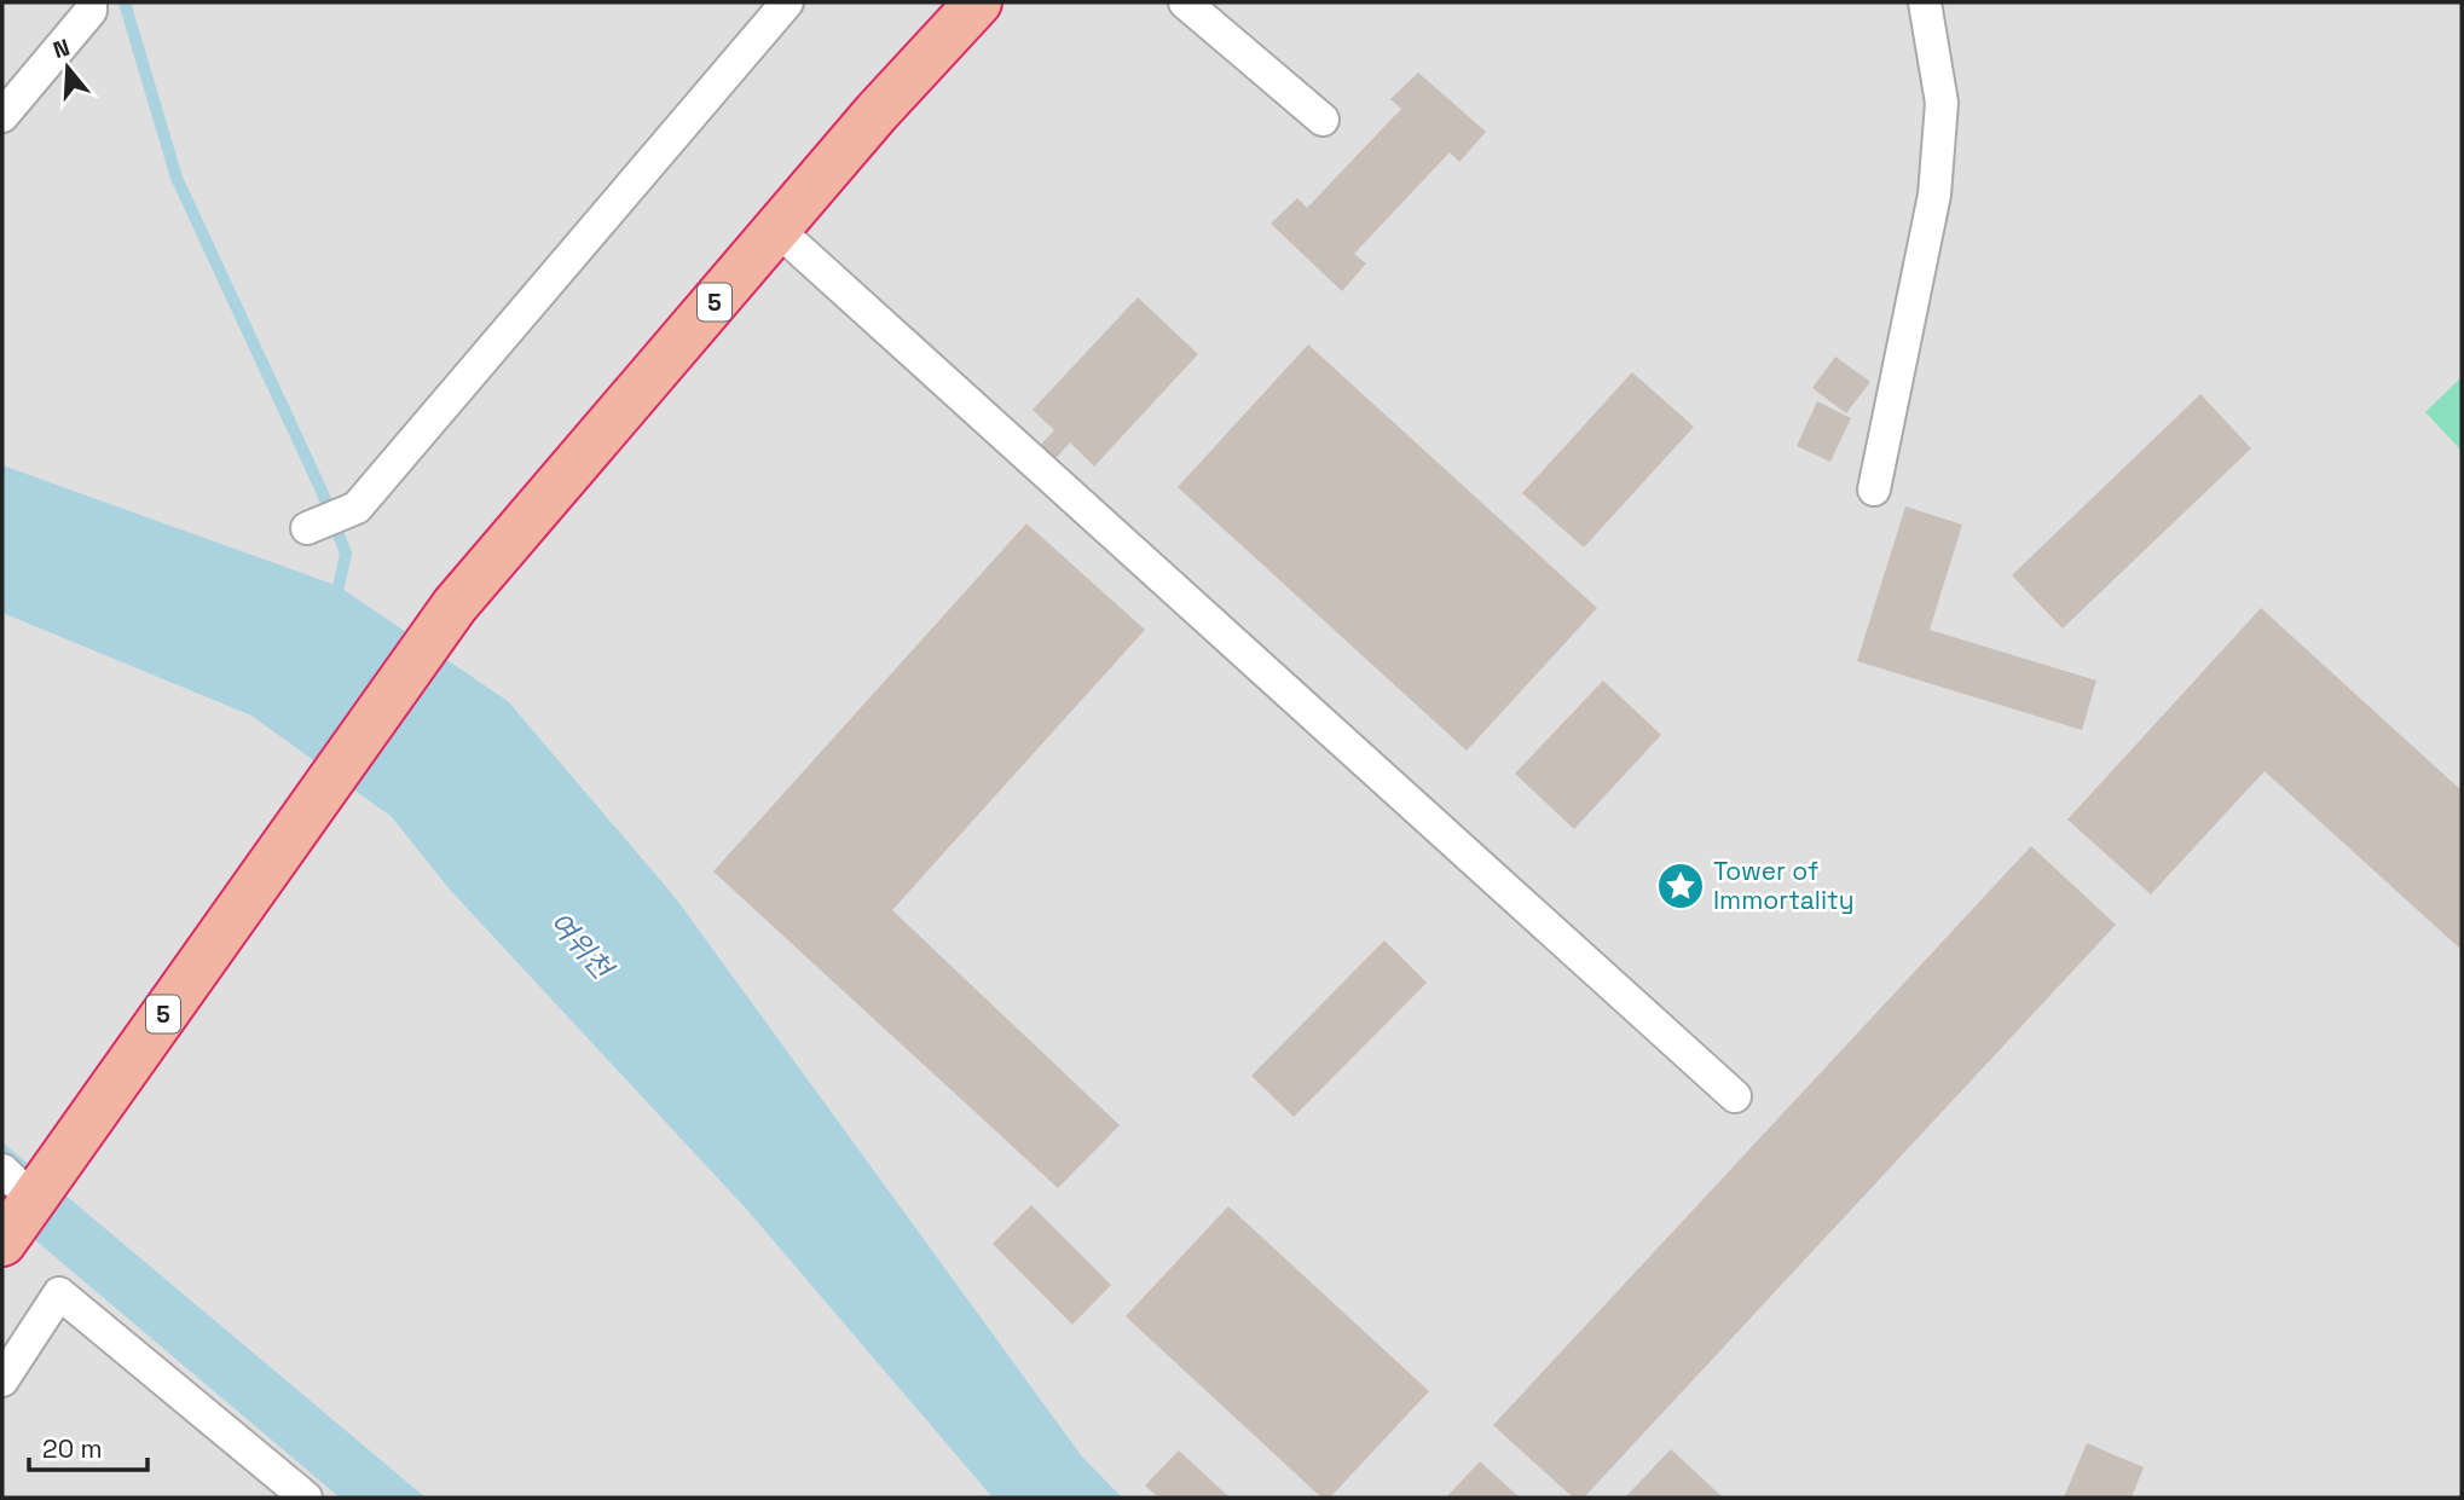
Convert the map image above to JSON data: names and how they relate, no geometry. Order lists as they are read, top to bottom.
{
  "streets": {
    "highway": ["5"]
  },
  "water": ["여위천"],
  "places": {
    "place": ["Tower of Immortality"]
  },
  "scale_bar": "20 m",
  "north": "top"
}
